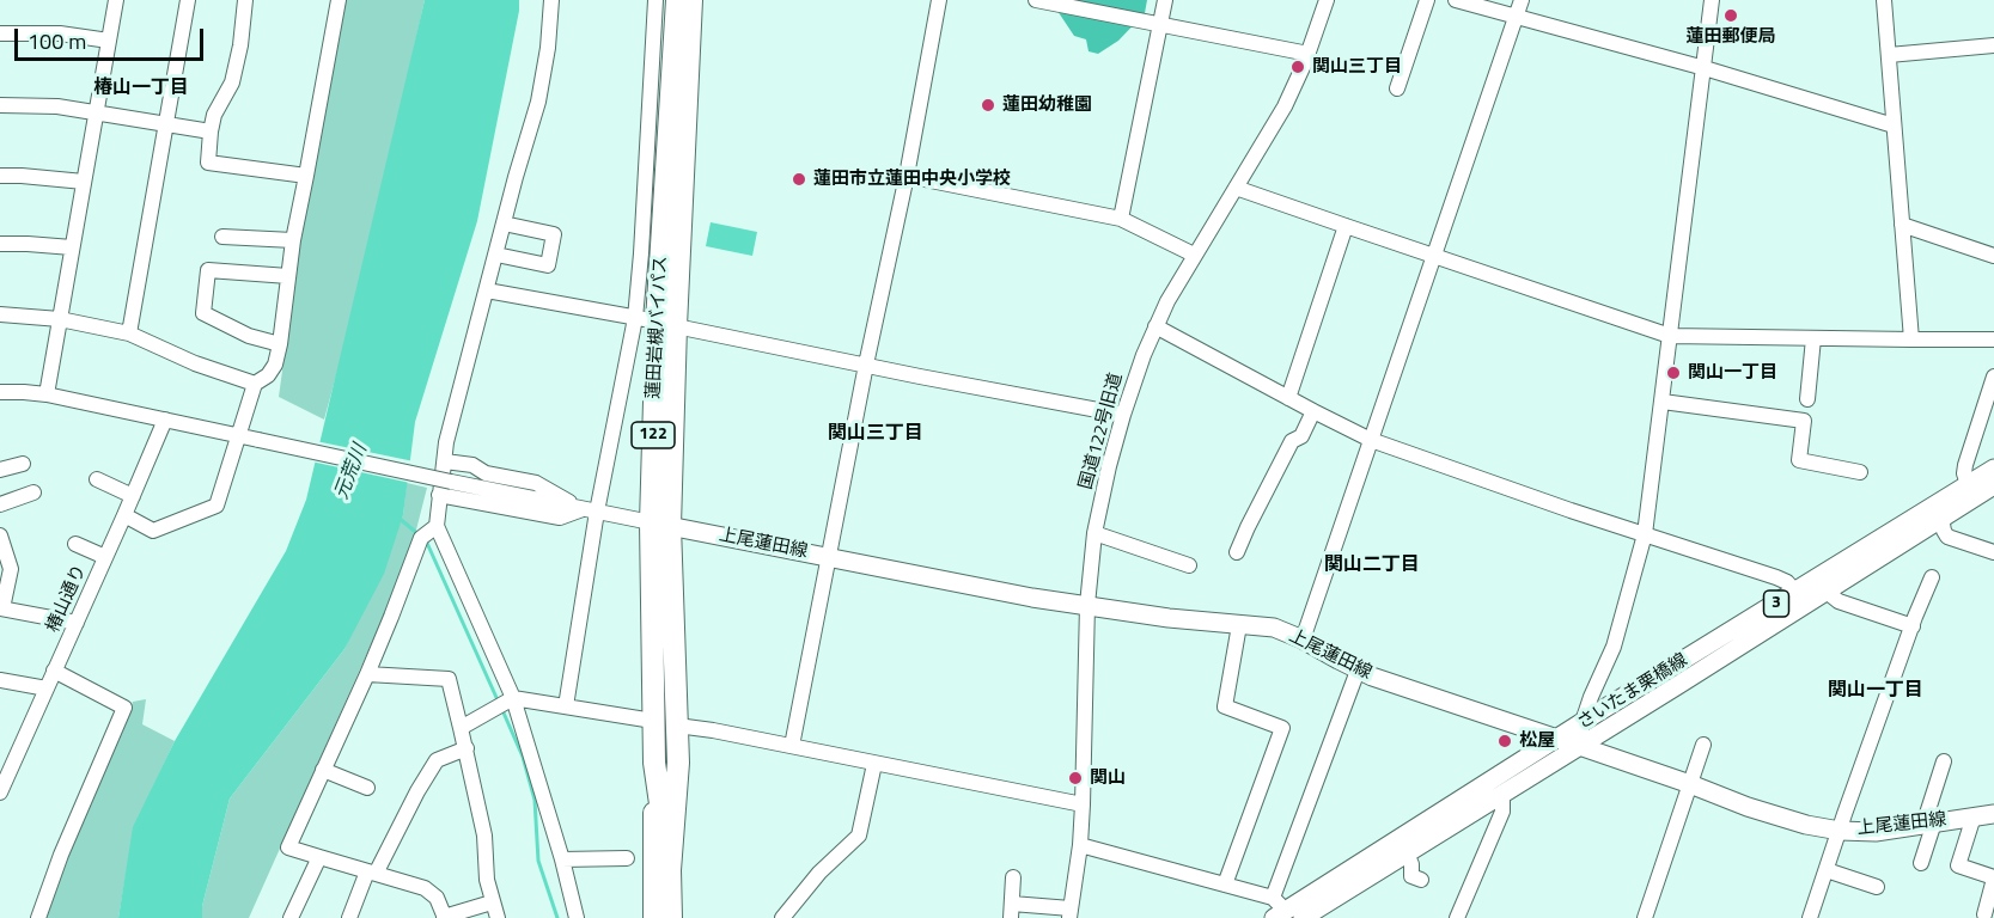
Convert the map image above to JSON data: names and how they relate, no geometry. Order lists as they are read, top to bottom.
{
  "streets": {
    "highway": ["蓮田岩槻バイパス", "122"],
    "main road": ["上尾蓮田線", "3", "さいたま栗橋線"],
    "street": ["国道122号旧道", "椿山通り"]
  },
  "crossings": [
    ["蓮田岩槻バイパス", "122"],
    ["蓮田岩槻バイパス", "上尾蓮田線"],
    ["国道122号旧道", "上尾蓮田線"],
    ["上尾蓮田線", "さいたま栗橋線"]
  ],
  "districts": [
    "椿山一丁目",
    "関山三丁目",
    "関山二丁目",
    "関山一丁目"
  ],
  "water": ["元荒川"],
  "places": [
    "蓮田郵便局",
    "関山三丁目",
    "蓮田幼稚園",
    "蓮田市立蓮田中央小学校",
    "関山一丁目",
    "松屋",
    "関山"
  ],
  "scale_bar": "100 m"
}
